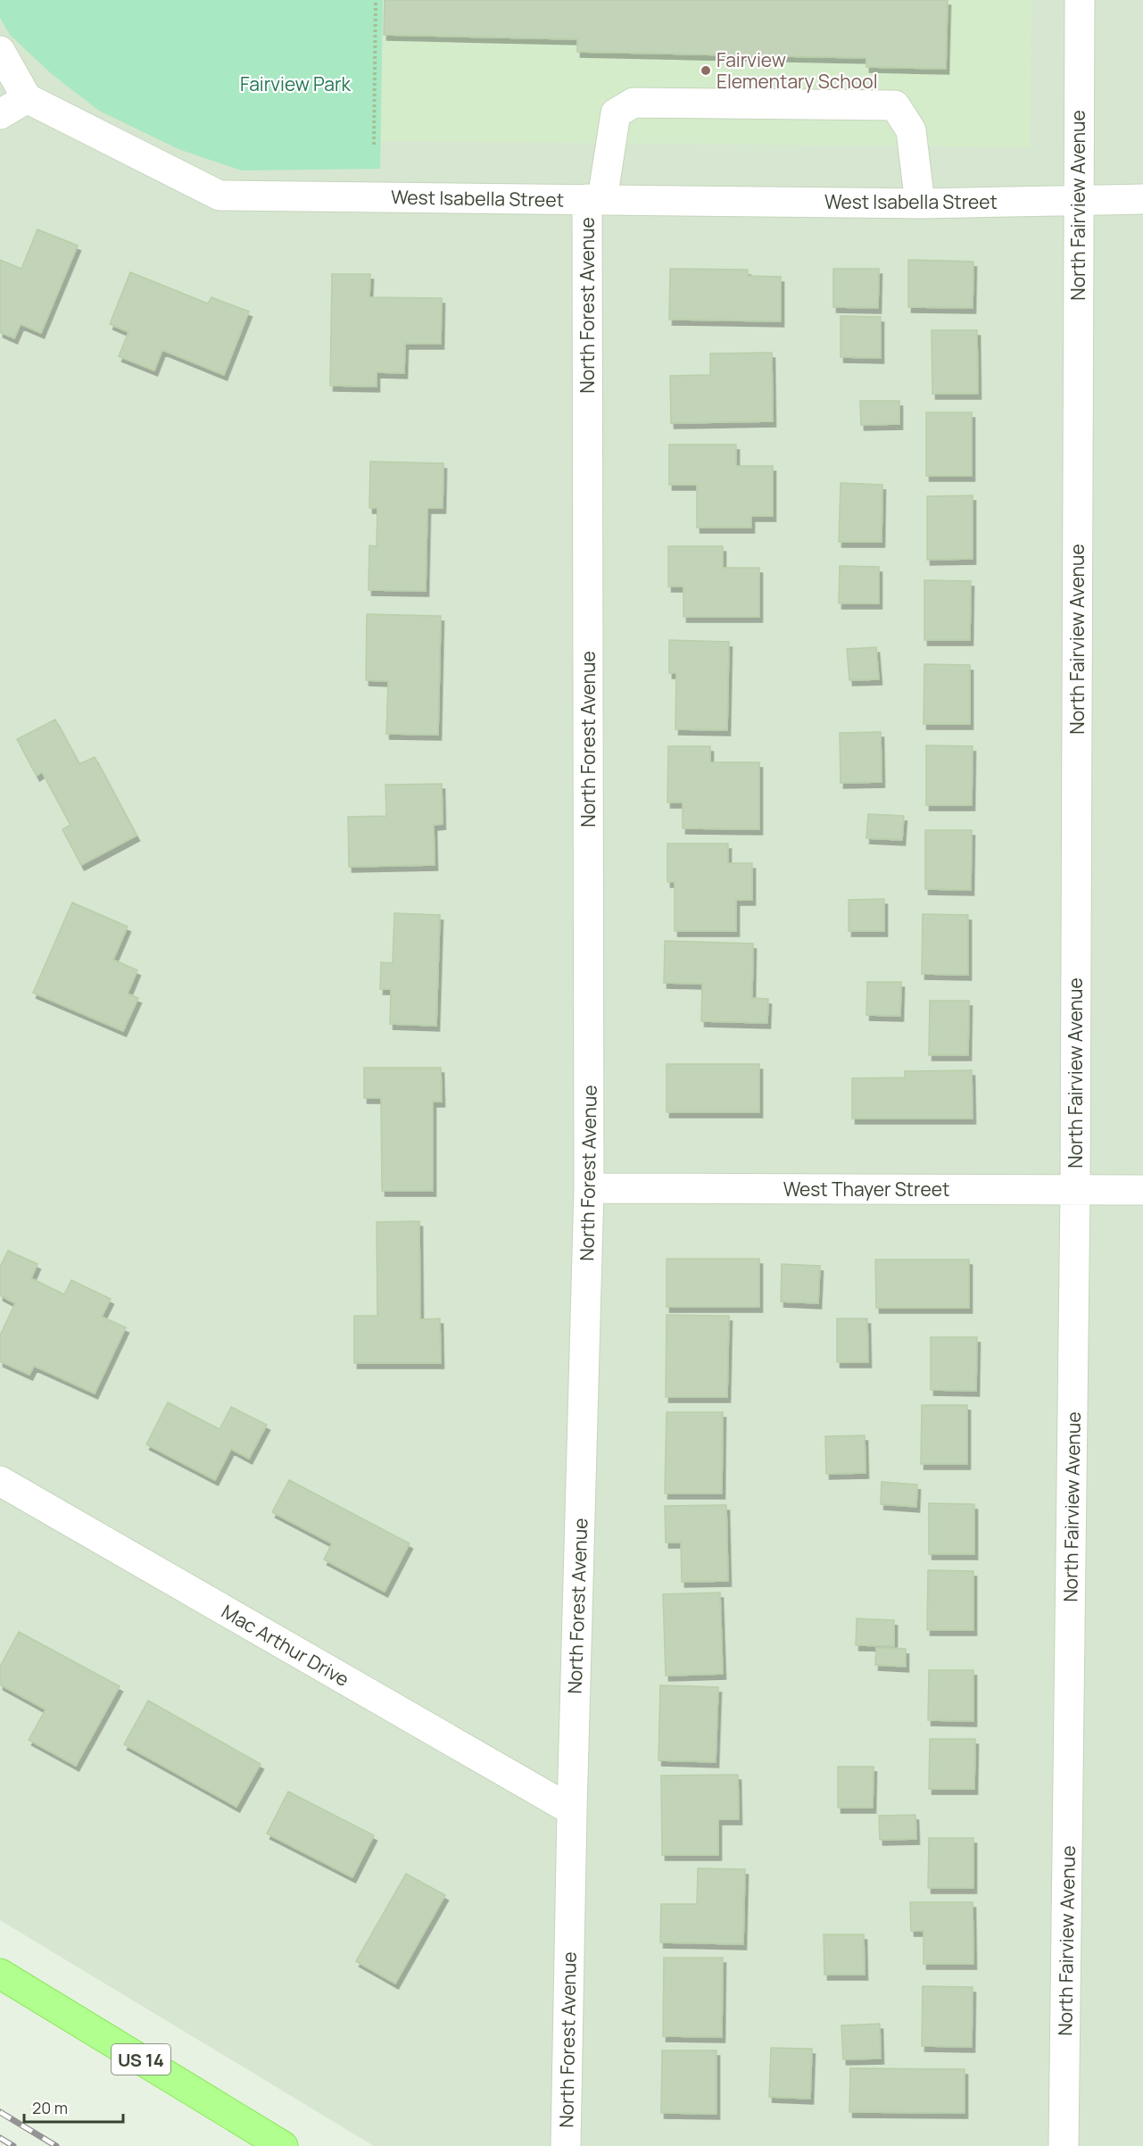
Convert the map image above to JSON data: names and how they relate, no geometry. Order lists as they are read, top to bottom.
{
  "streets": {
    "main road": ["US 14"],
    "street": [
      "West Isabella Street",
      "North Fairview Avenue",
      "North Forest Avenue",
      "West Thayer Street",
      "Mac Arthur Drive"
    ]
  },
  "crossings": [
    ["West Isabella Street", "North Fairview Avenue"],
    ["West Isabella Street", "North Forest Avenue"],
    ["North Fairview Avenue", "West Thayer Street"],
    ["North Forest Avenue", "West Thayer Street"],
    ["North Forest Avenue", "Mac Arthur Drive"]
  ],
  "parks": ["Fairview Park"],
  "places": ["Fairview Elementary School"],
  "scale_bar": "20 m"
}
